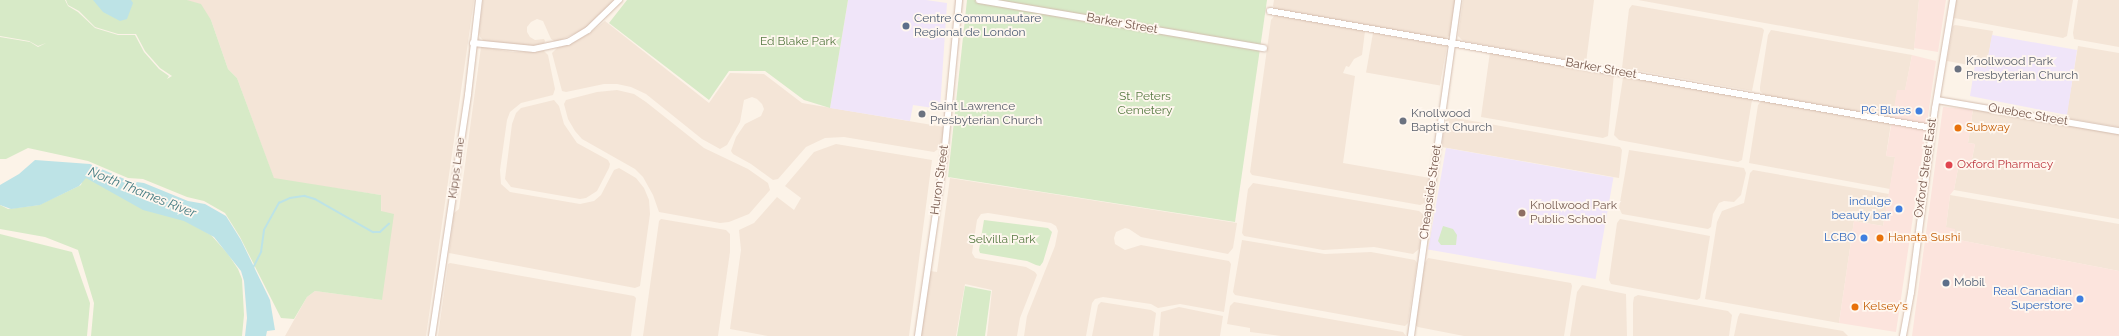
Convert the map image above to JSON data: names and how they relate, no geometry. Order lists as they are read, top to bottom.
{
  "streets": {
    "street": [
      "Barker Street",
      "Quebec Street",
      "Kipps Lane",
      "Oxford Street East",
      "Huron Street",
      "Cheapside Street"
    ]
  },
  "crossings": [
    ["Barker Street", "Oxford Street East"],
    ["Barker Street", "Cheapside Street"],
    ["Quebec Street", "Oxford Street East"]
  ],
  "water": ["North Thames River"],
  "parks": ["Ed Blake Park", "St. Peters Cemetery", "Selvilla Park"],
  "places": [
    "Centre Communautare Regional de London",
    "Knollwood Park Presbyterian Church",
    "PC Blues",
    "Saint Lawrence Presbyterian Church",
    "Knollwood Baptist Church",
    "Subway",
    "Oxford Pharmacy",
    "indulge beauty bar",
    "Knollwood Park Public School",
    "LCBO",
    "Hanata Sushi",
    "Mobil",
    "Real Canadian Superstore",
    "Kelsey's"
  ]
}
